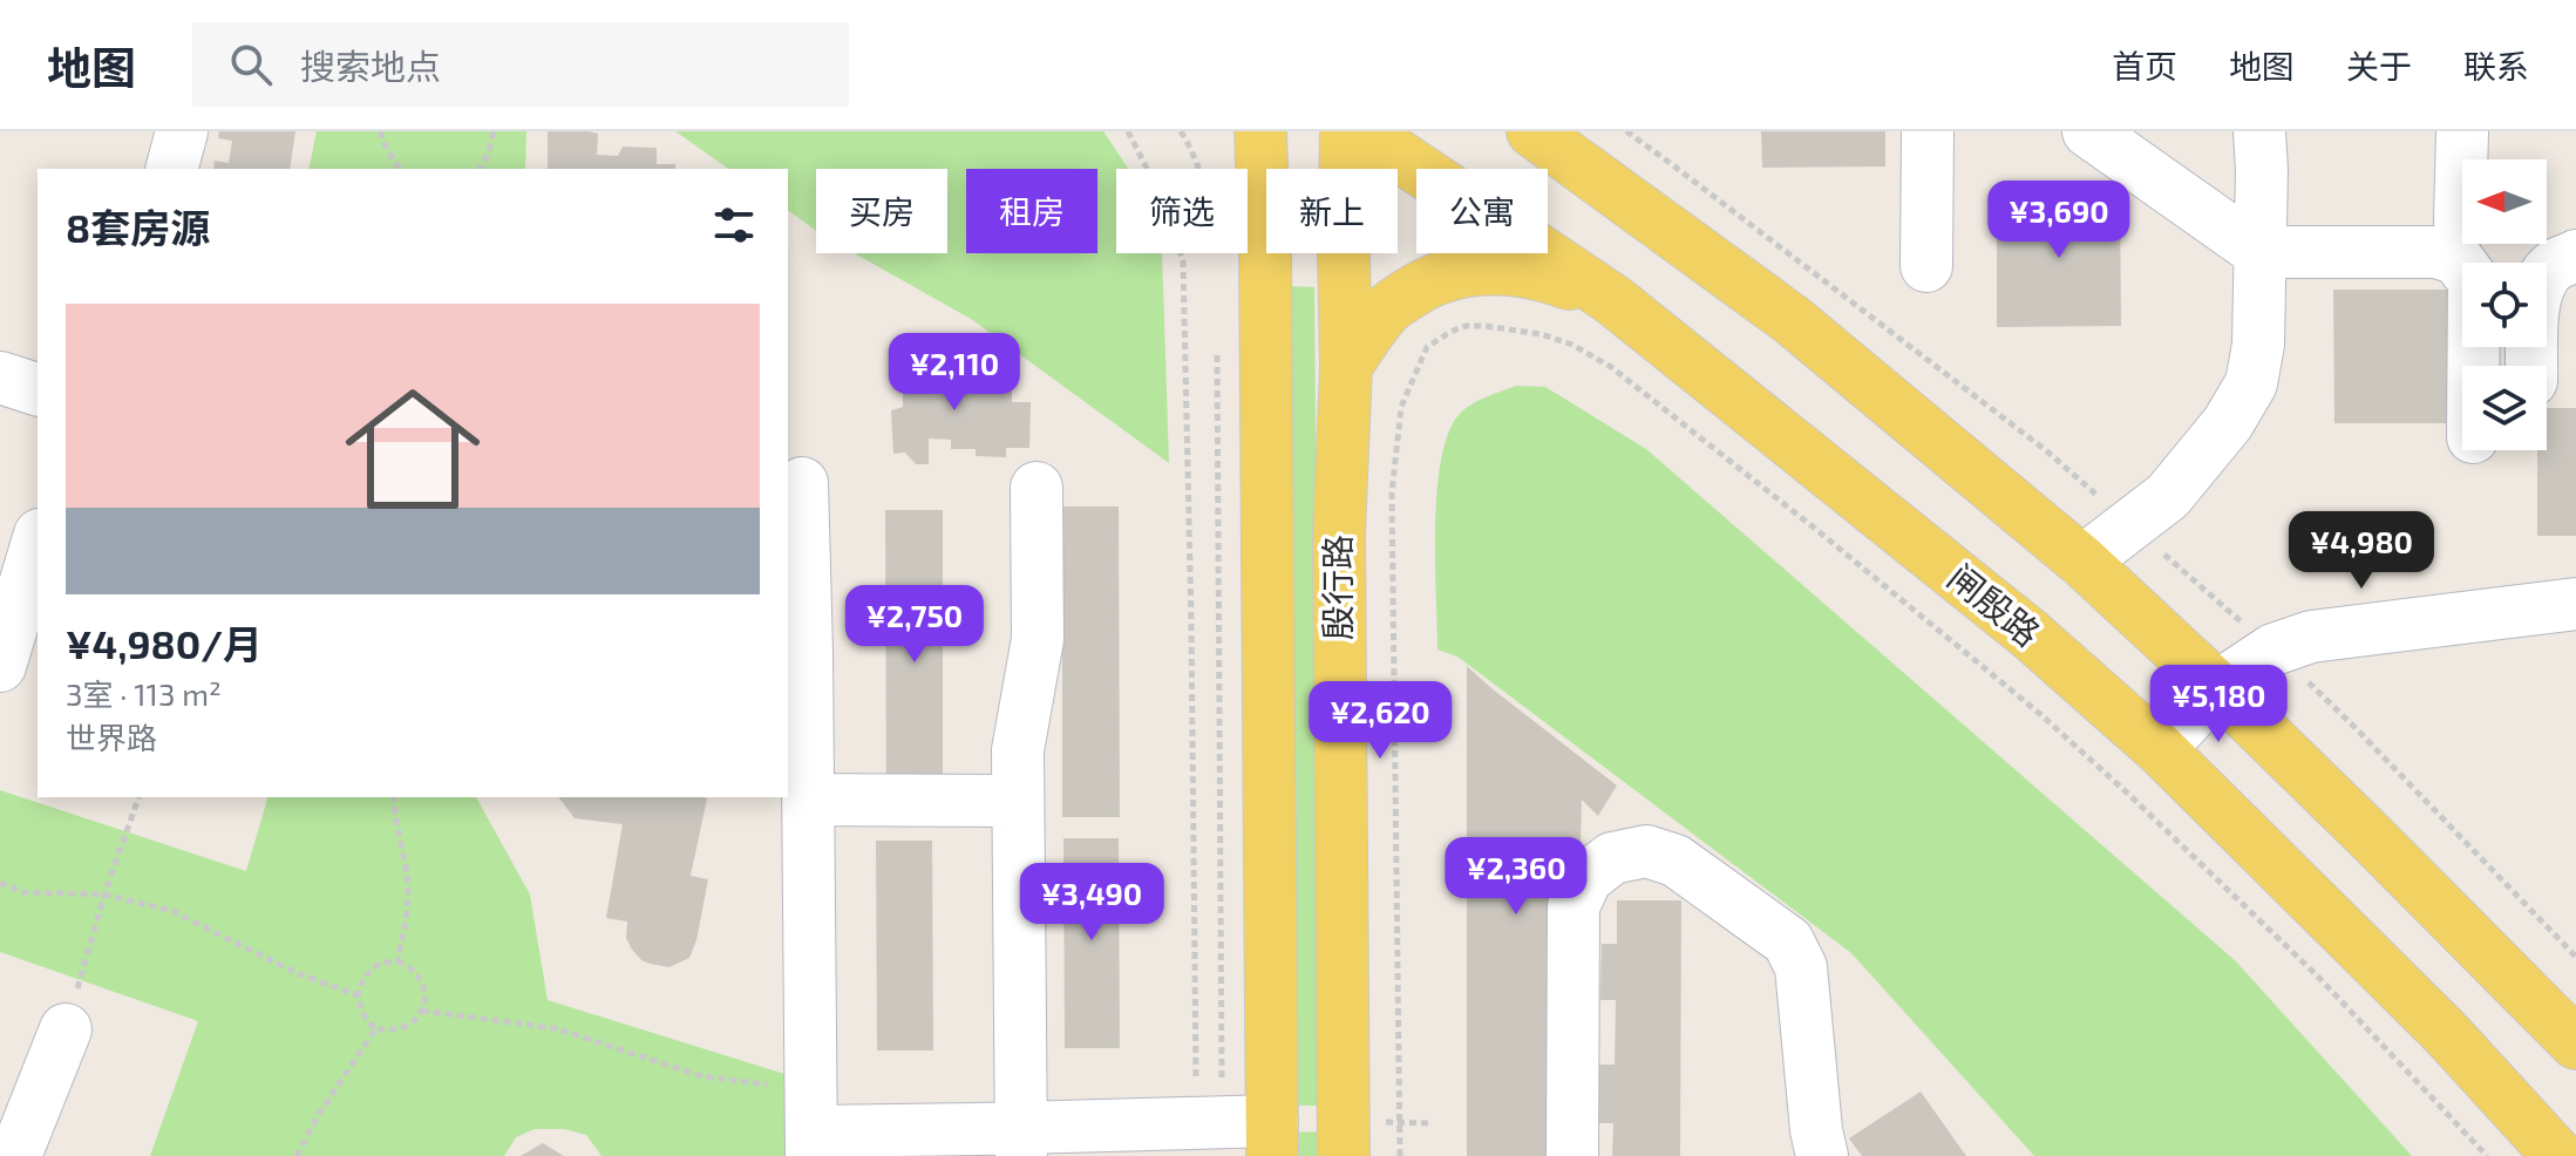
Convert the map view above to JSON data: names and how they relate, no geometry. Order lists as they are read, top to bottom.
{
  "streets": {
    "main road": ["殷行路", "闸殷路"]
  },
  "north": "left",
  "page": {
    "header": "地图",
    "search": "搜索地点",
    "nav": [
      "首页",
      "地图",
      "关于",
      "联系"
    ],
    "chip": [
      "买房",
      "租房",
      "筛选",
      "新上",
      "公寓"
    ],
    "heading": "8套房源",
    "price": [
      "¥3,690",
      "¥2,110",
      "¥4,980",
      "¥2,750",
      "¥5,180",
      "¥2,620",
      "¥2,360",
      "¥3,490"
    ],
    "list": [
      {
        "name": "¥4,980/月",
        "note": "3室 · 113 m² · 世界路"
      }
    ]
  }
}
